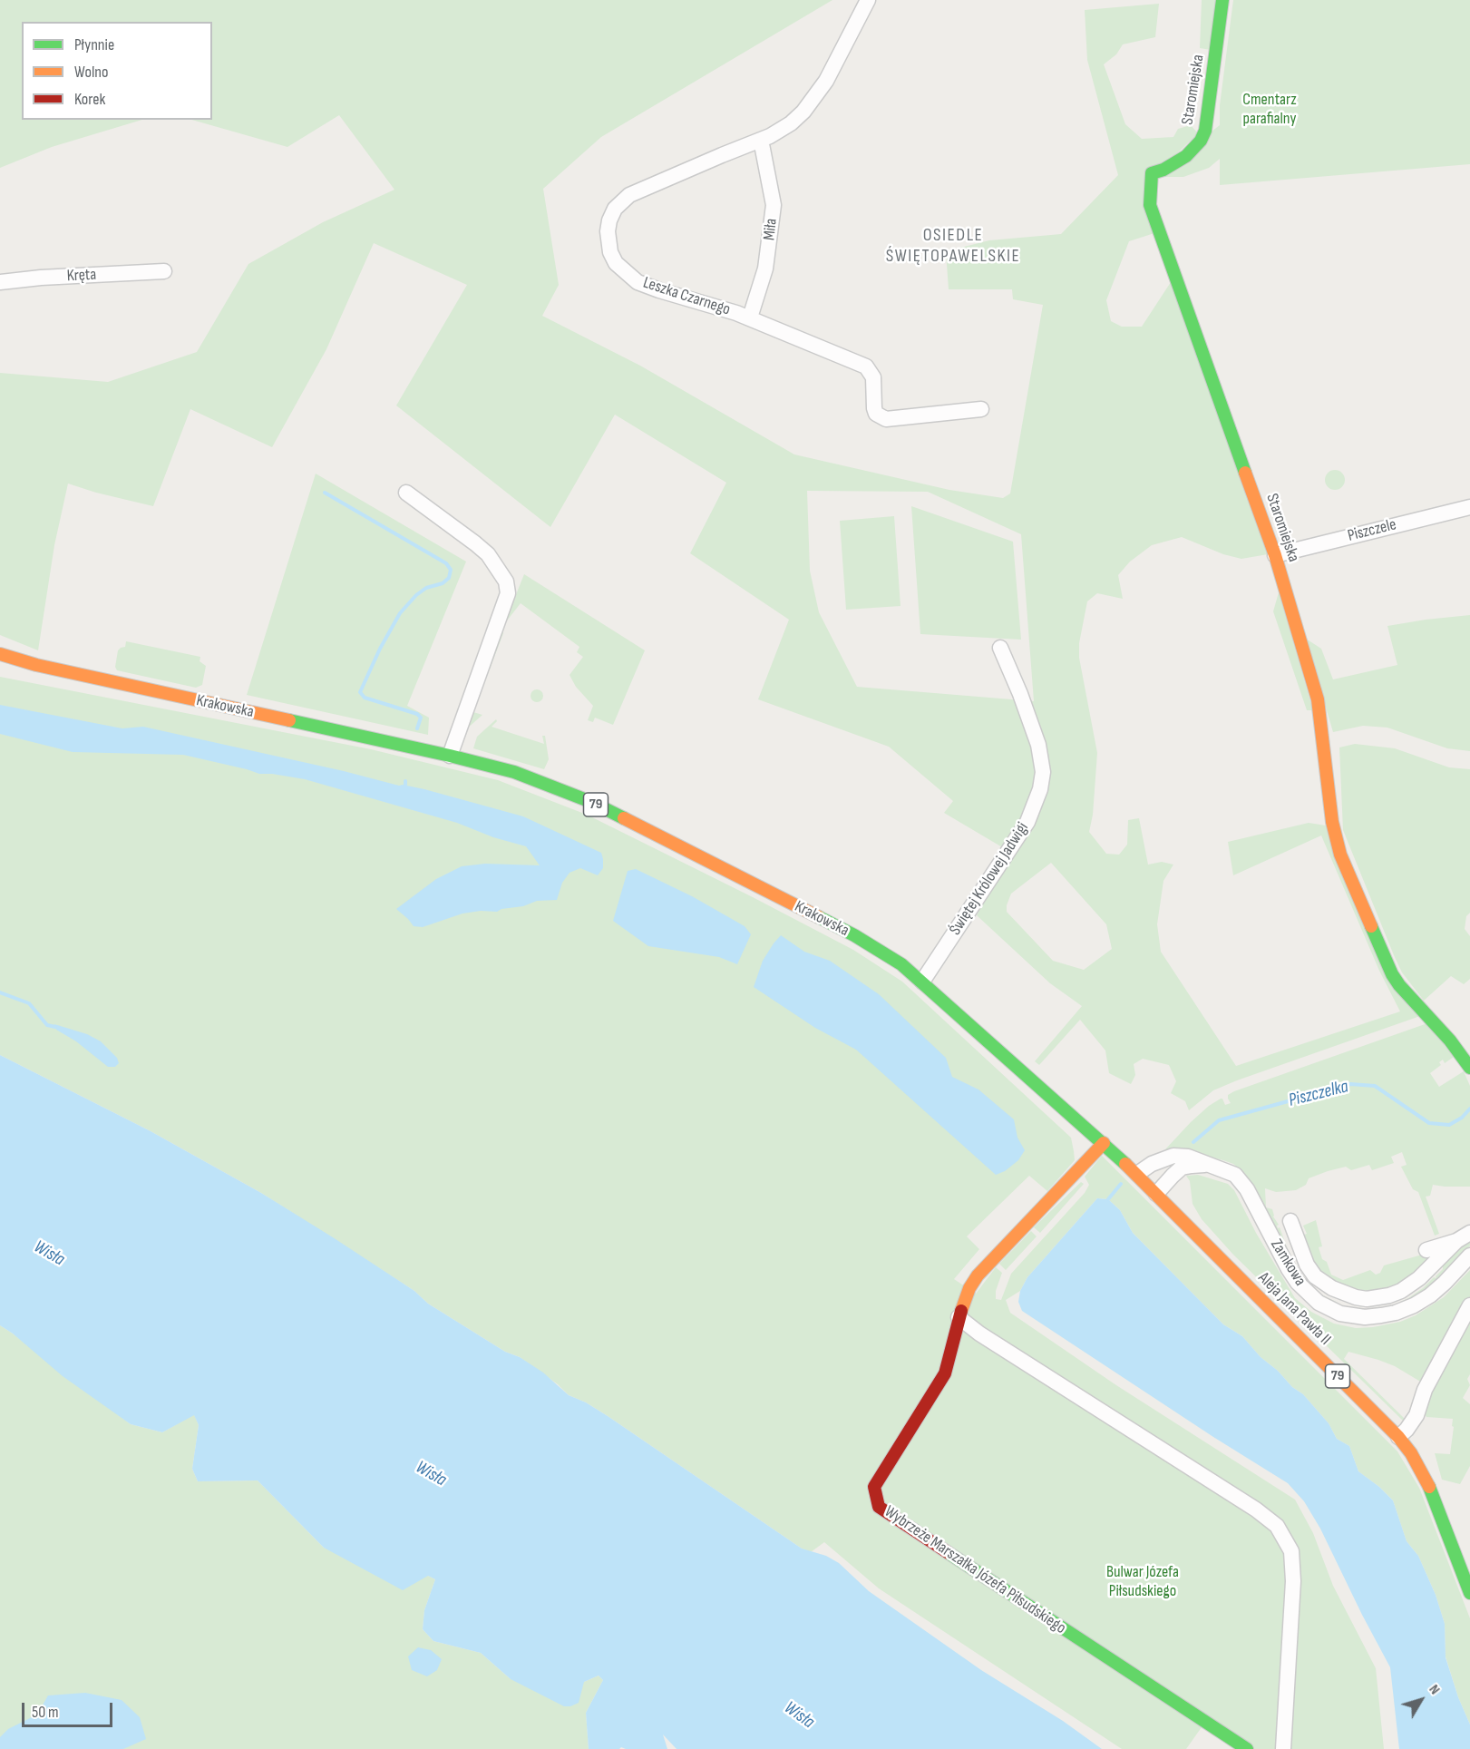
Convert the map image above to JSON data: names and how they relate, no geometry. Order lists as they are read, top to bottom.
{
  "streets": {
    "street": [
      "Staromiejska",
      "Miła",
      "Kręta",
      "Leszka Czarnego",
      "Piszczele",
      "Krakowska",
      "79",
      "Świętej Królowej Jadwigi",
      "Zamkowa",
      "Aleja Jana Pawła II",
      "Wybrzeże Marszałka Józefa Piłsudskiego"
    ]
  },
  "crossings": [
    ["Staromiejska", "Piszczele"],
    ["Miła", "Leszka Czarnego"],
    ["Krakowska", "Świętej Królowej Jadwigi"],
    ["Krakowska", "Zamkowa"],
    ["Krakowska", "Aleja Jana Pawła II"],
    ["Krakowska", "Wybrzeże Marszałka Józefa Piłsudskiego"],
    ["Zamkowa", "Aleja Jana Pawła II"]
  ],
  "districts": ["OSIEDLE ŚWIĘTOPAWELSKIE"],
  "water": ["Piszczelka", "Wisła"],
  "parks": ["Cmentarz parafialny", "Bulwar Józefa Piłsudskiego"],
  "legend": ["Płynnie", "Wolno", "Korek"],
  "scale_bar": "50 m",
  "north": "top right"
}
